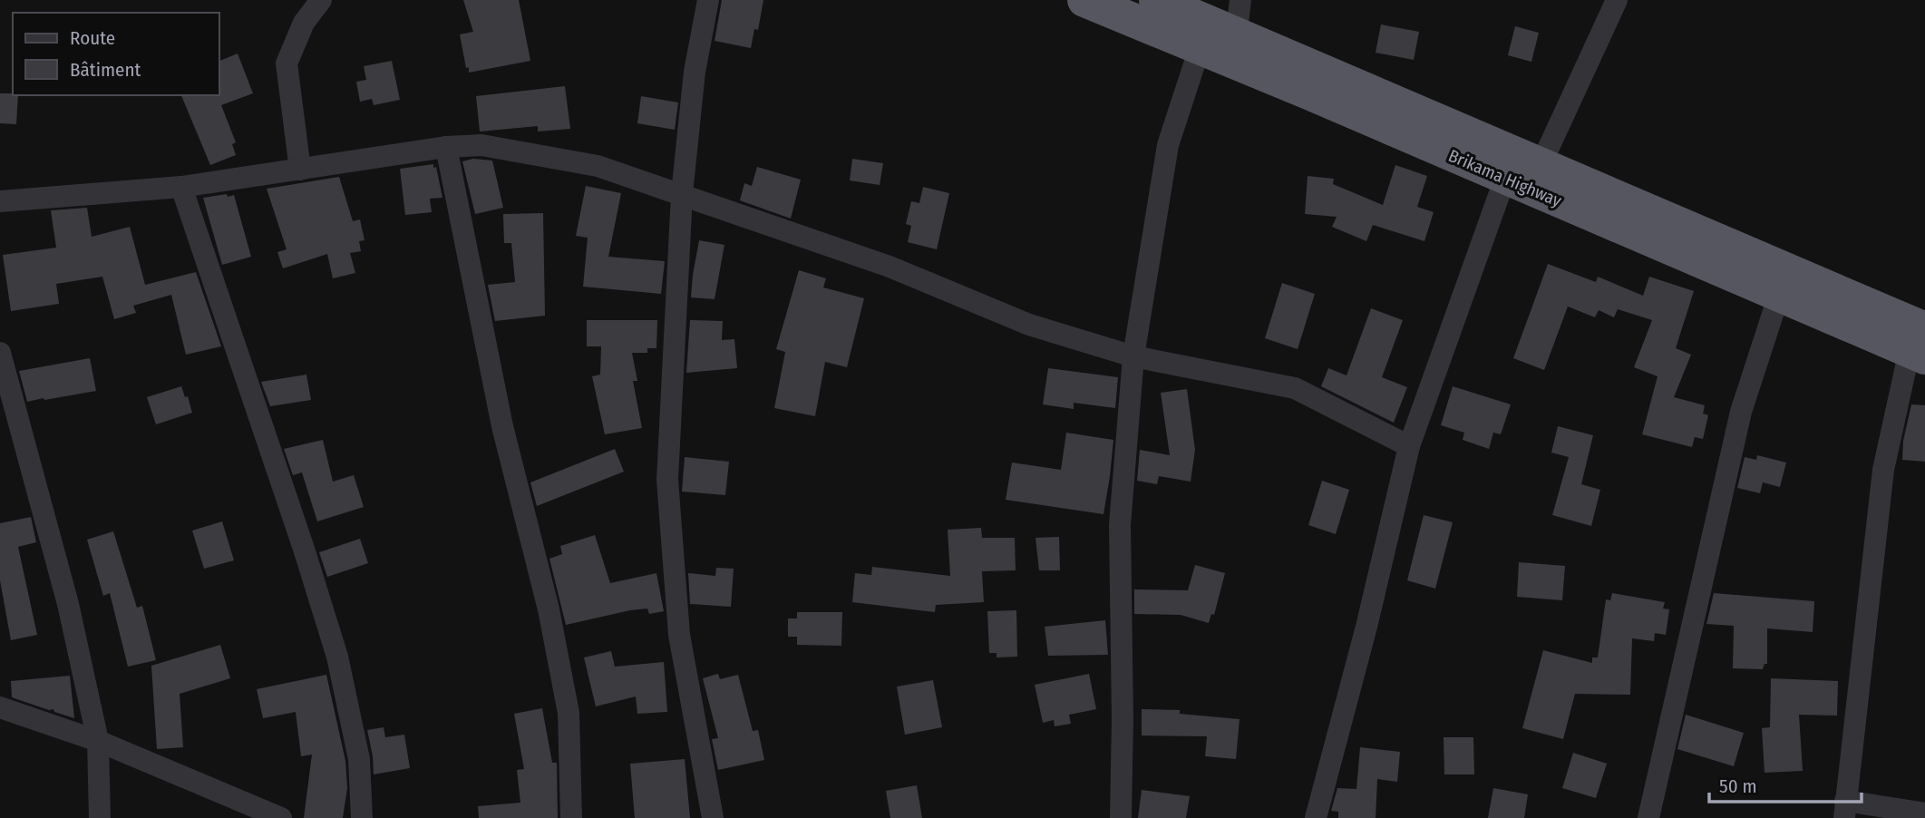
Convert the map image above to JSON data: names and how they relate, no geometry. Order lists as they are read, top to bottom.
{
  "streets": {
    "highway": ["Brikama Highway"]
  },
  "legend": ["Route", "Bâtiment"],
  "scale_bar": "50 m"
}
